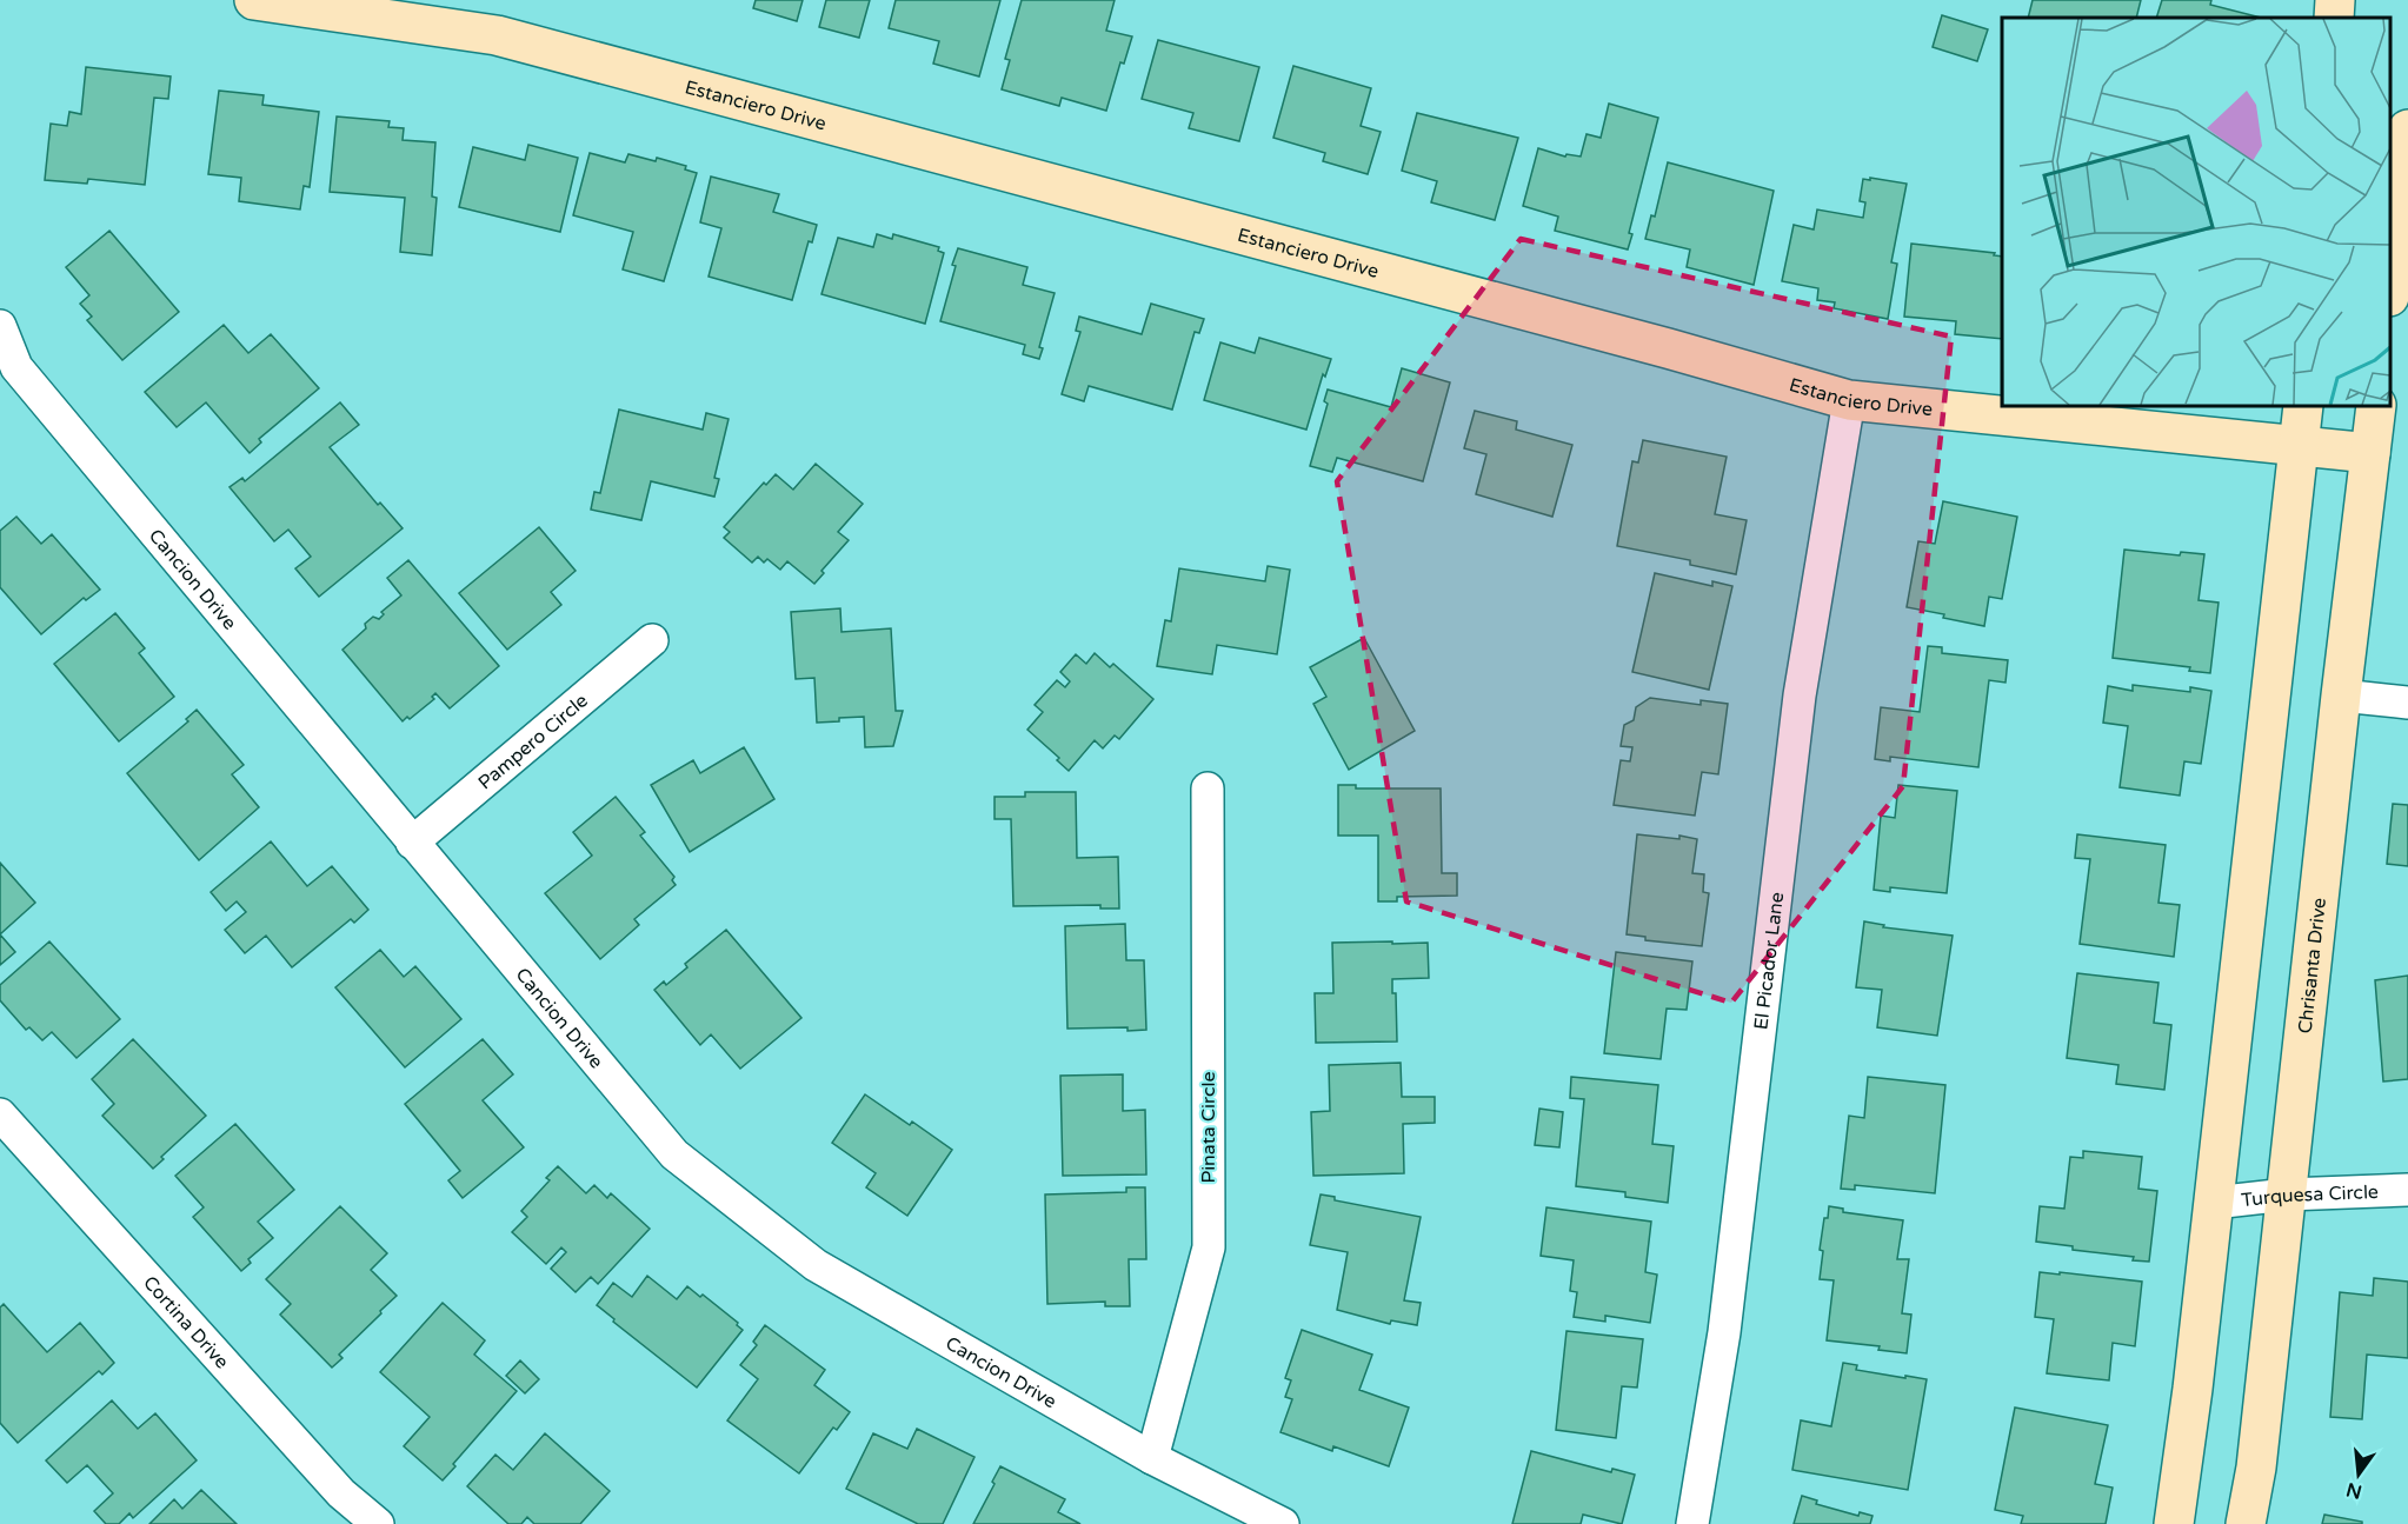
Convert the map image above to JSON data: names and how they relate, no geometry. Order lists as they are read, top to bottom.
{
  "streets": {
    "street": [
      "Estanciero Drive",
      "Cancion Drive",
      "Pampero Circle",
      "El Picador Lane",
      "Chrisanta Drive",
      "Pinata Circle",
      "Turquesa Circle",
      "Cortina Drive"
    ]
  },
  "crossings": [
    ["Estanciero Drive", "El Picador Lane"],
    ["Estanciero Drive", "Chrisanta Drive"],
    ["Cancion Drive", "Pampero Circle"],
    ["Cancion Drive", "Pinata Circle"],
    ["Chrisanta Drive", "Turquesa Circle"]
  ],
  "north": "bottom"
}
